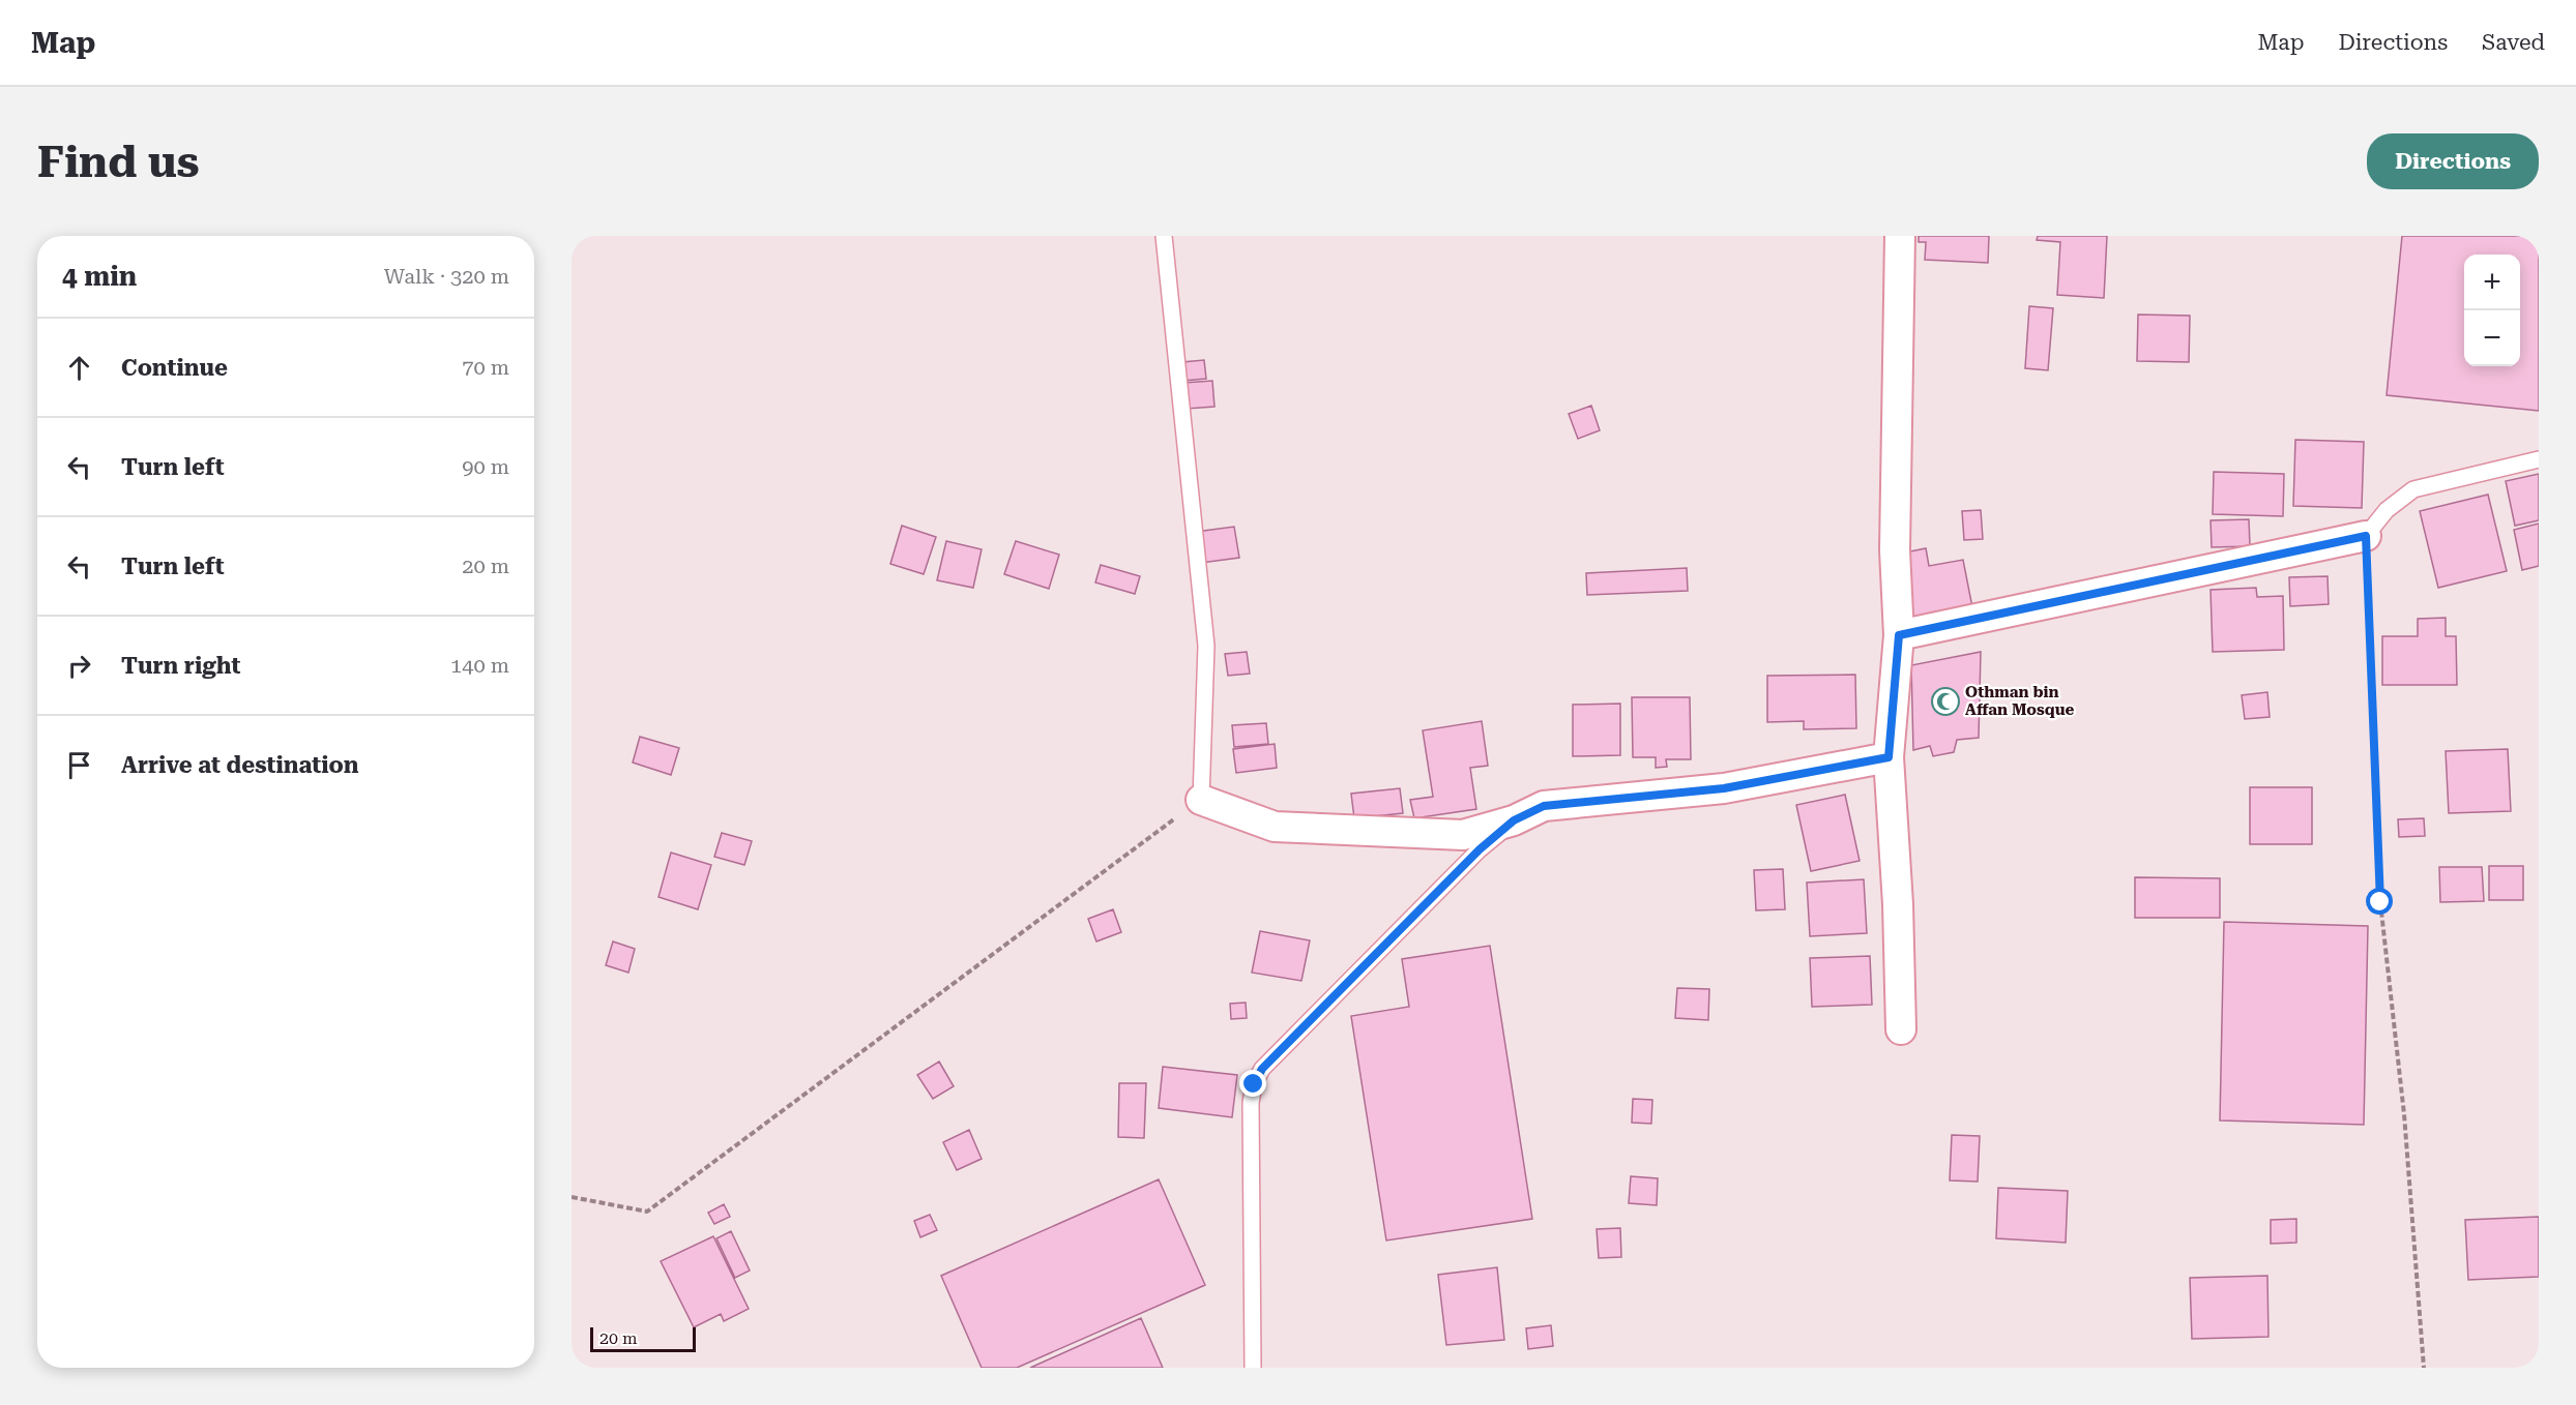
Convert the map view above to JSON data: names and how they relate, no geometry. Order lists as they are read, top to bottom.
{
  "places": {
    "mosque": ["Othman bin Affan Mosque"]
  },
  "scale_bar": "20 m",
  "page": {
    "header": "Map",
    "nav": ["Map", "Directions", "Saved"],
    "buttons": "Directions",
    "title": "Find us",
    "heading": ["4 min", "Walk · 320 m"],
    "map_buttons": ["+", "−"],
    "list": [
      ["Continue", "70 m"],
      ["Turn left", "90 m"],
      ["Turn left", "20 m"],
      ["Turn right", "140 m"],
      "Arrive at destination"
    ],
    "scale": "20 m"
  }
}
